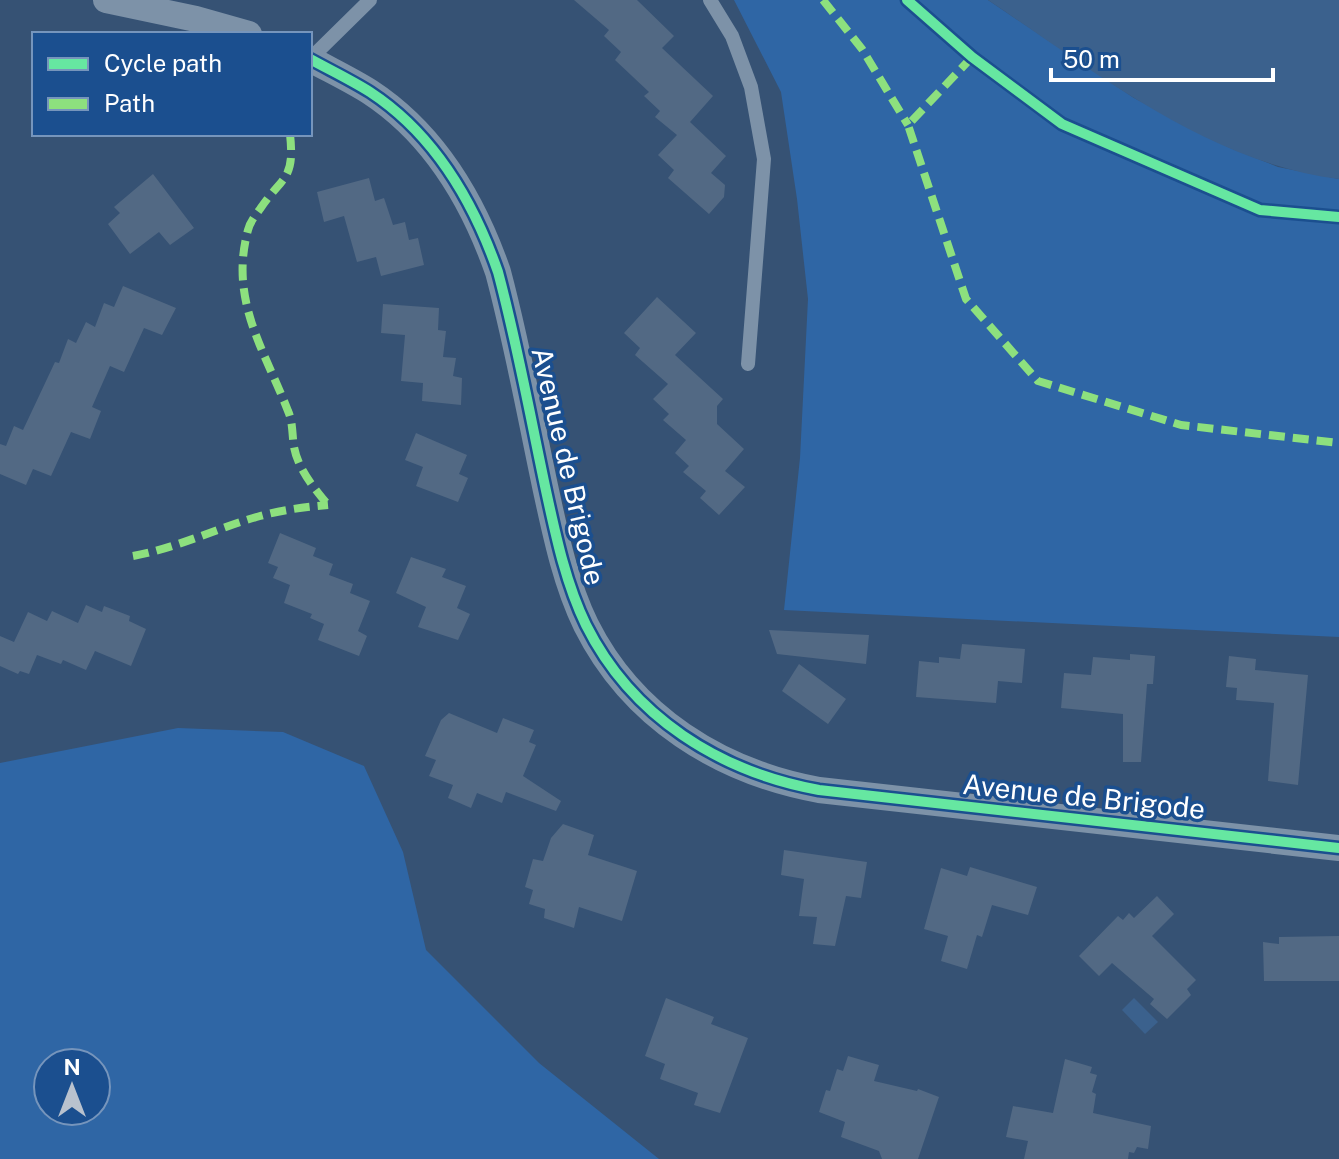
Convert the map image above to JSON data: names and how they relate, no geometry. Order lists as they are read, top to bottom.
{
  "streets": {
    "street": ["Avenue de Brigode"]
  },
  "legend": ["Cycle path", "Path"],
  "scale_bar": "50 m",
  "north": "top"
}
